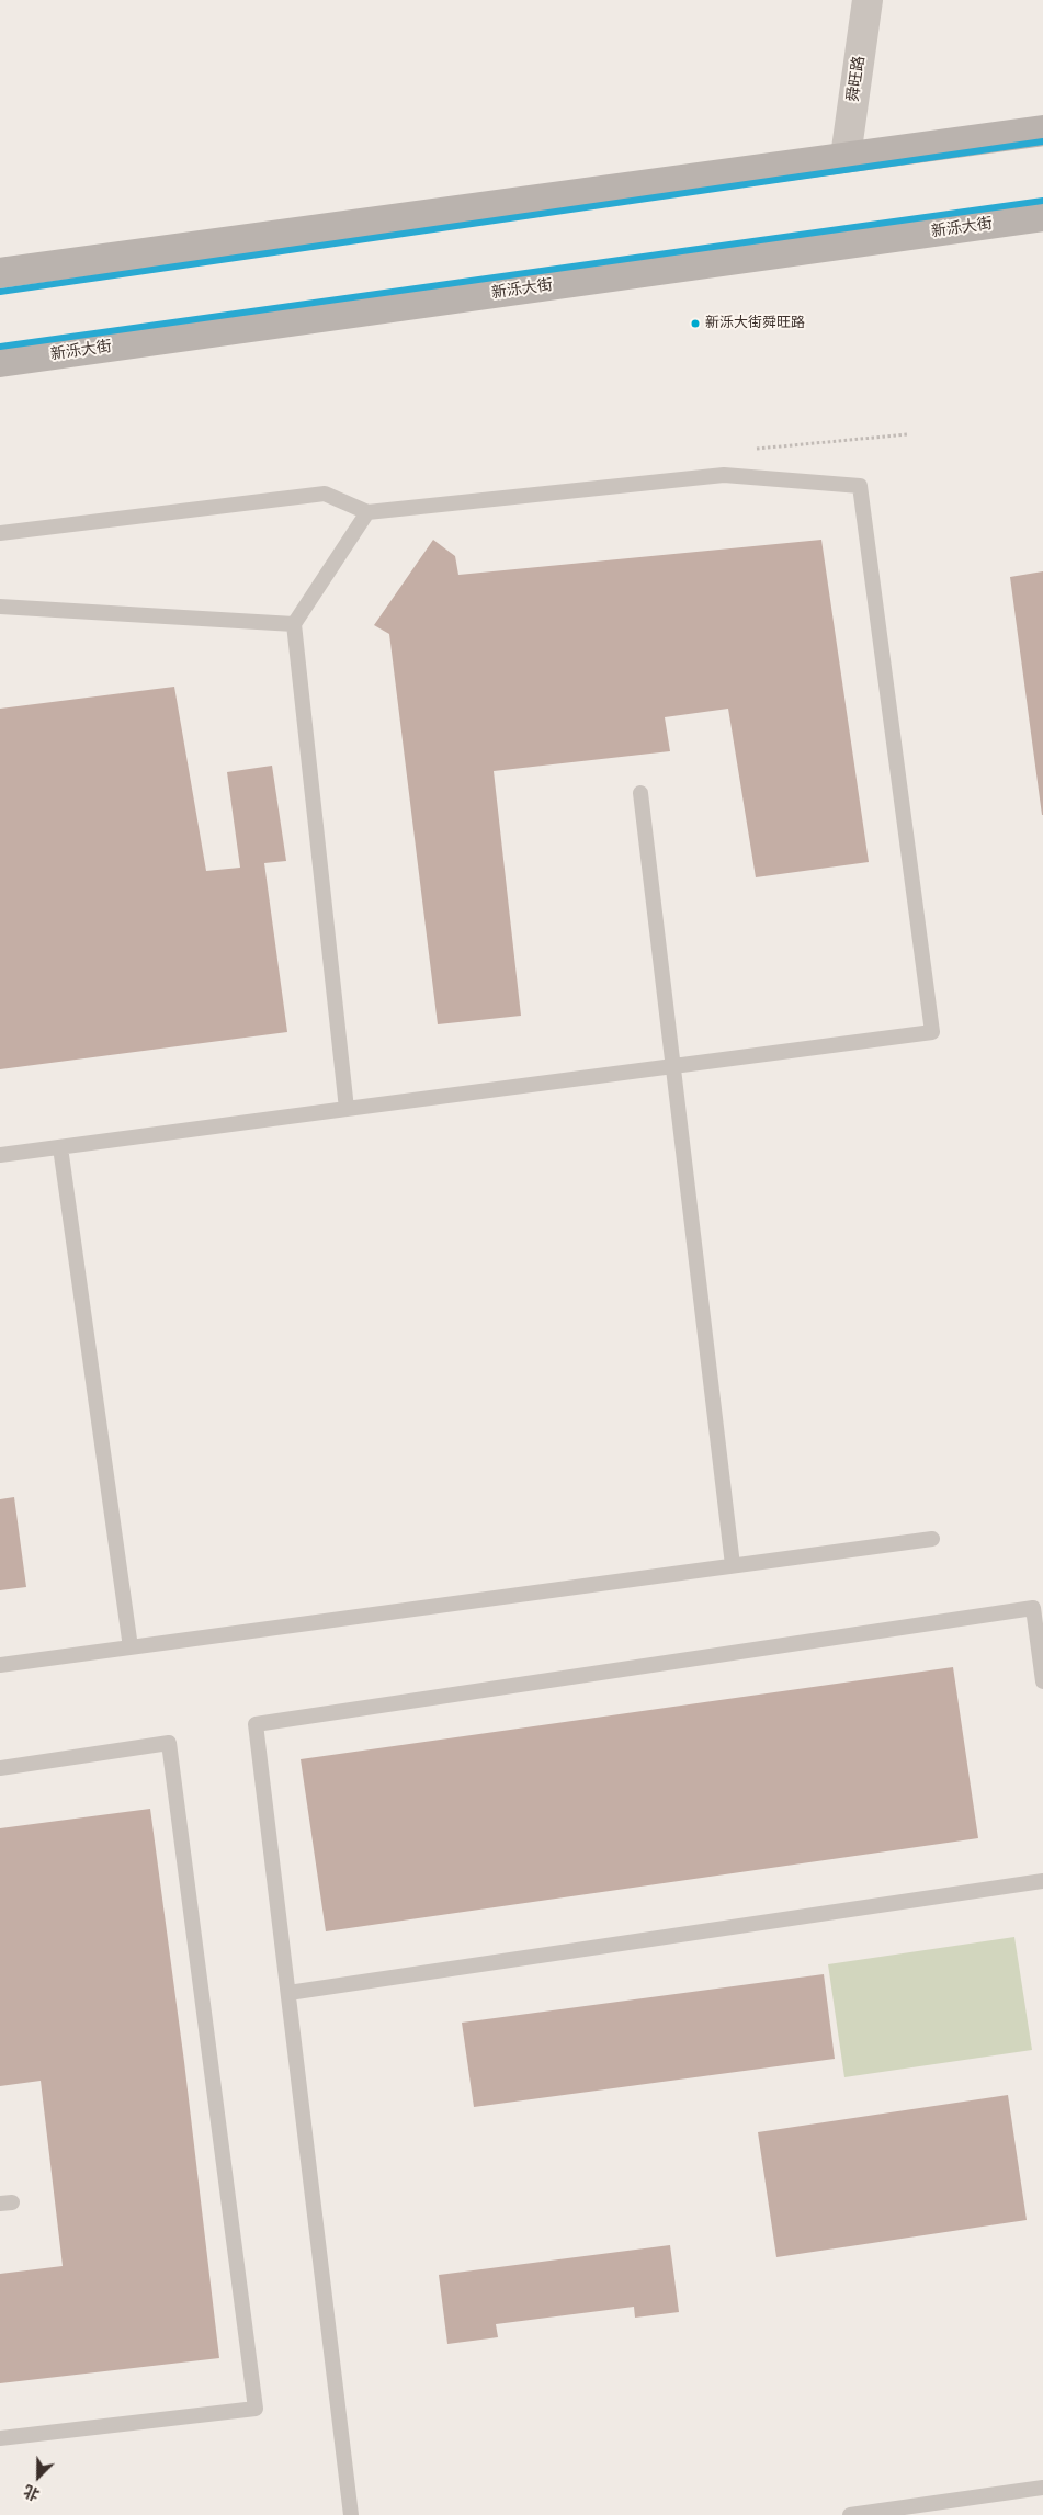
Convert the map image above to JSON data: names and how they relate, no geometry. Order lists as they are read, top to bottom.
{
  "streets": {
    "main road": ["新泺大街"],
    "street": ["舜旺路"]
  },
  "places": ["新泺大街舜旺路"],
  "north": "bottom left"
}
